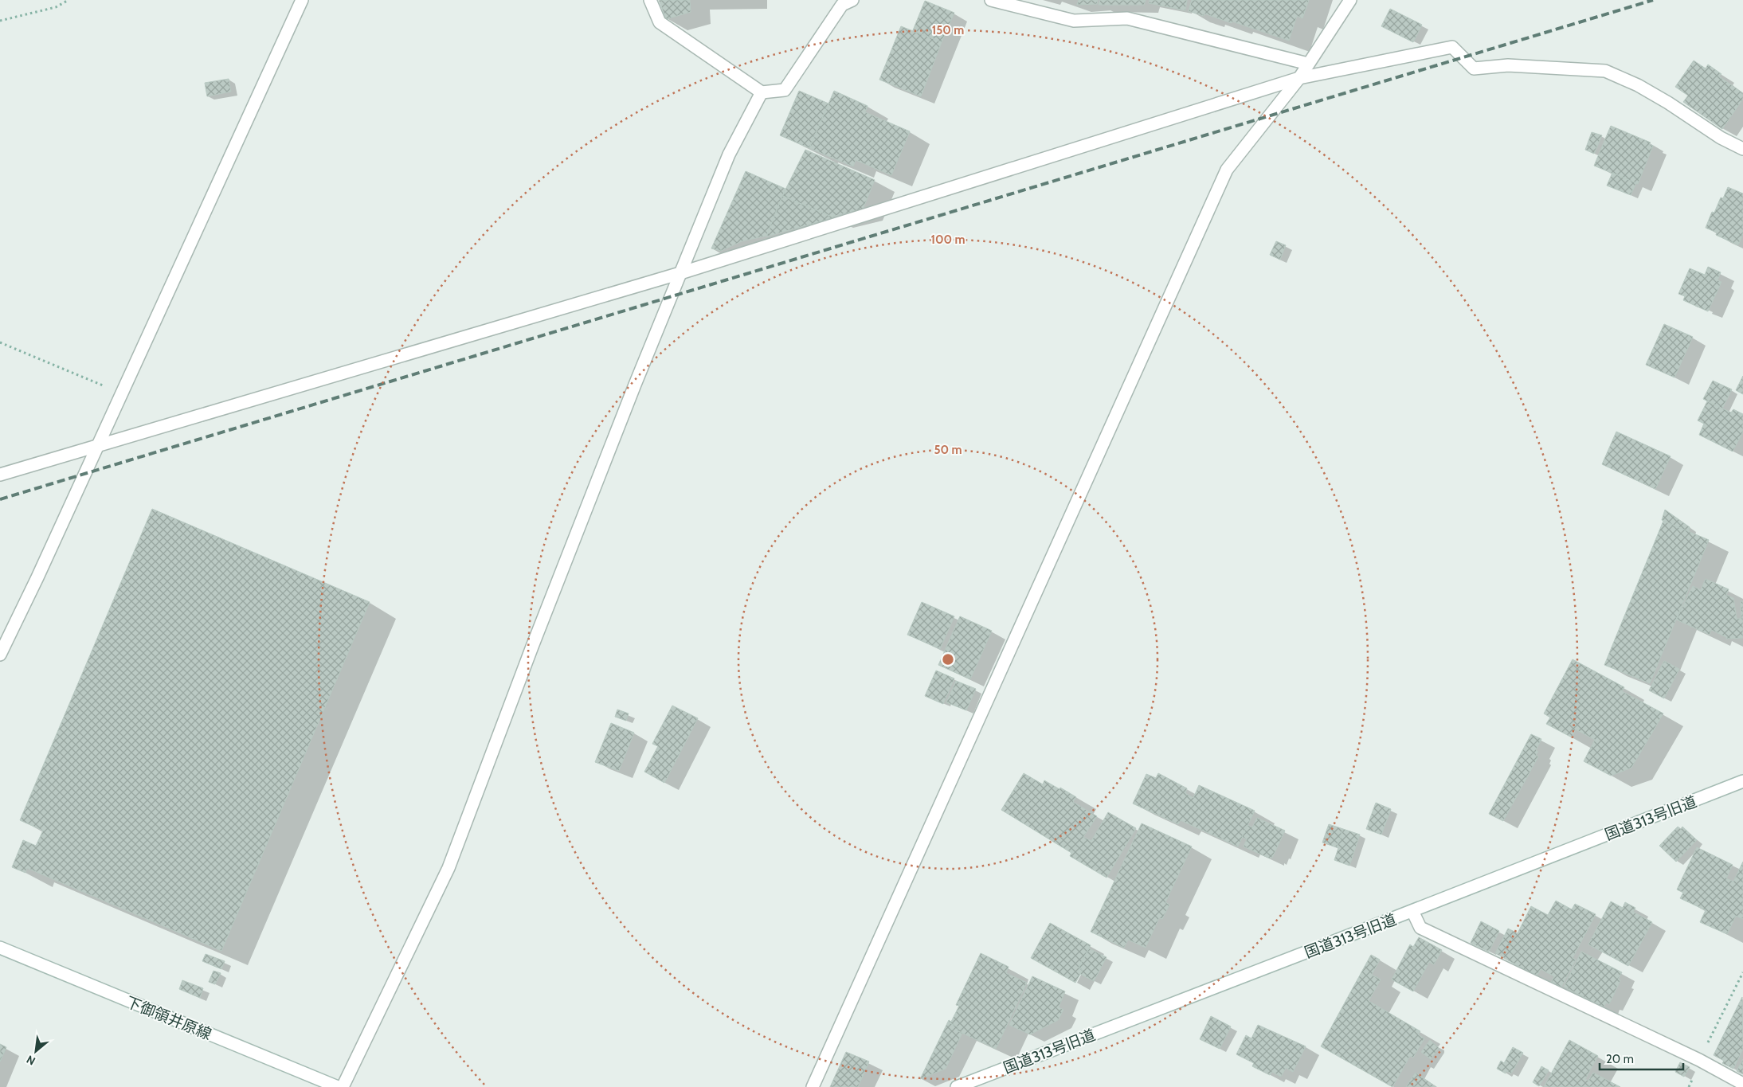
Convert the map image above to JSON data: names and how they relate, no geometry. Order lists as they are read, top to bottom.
{
  "streets": {
    "street": ["国道313号旧道", "下御領井原線"]
  },
  "scale_bar": "20 m",
  "north": "bottom left",
  "rings": ["150 m", "100 m", "50 m"]
}
